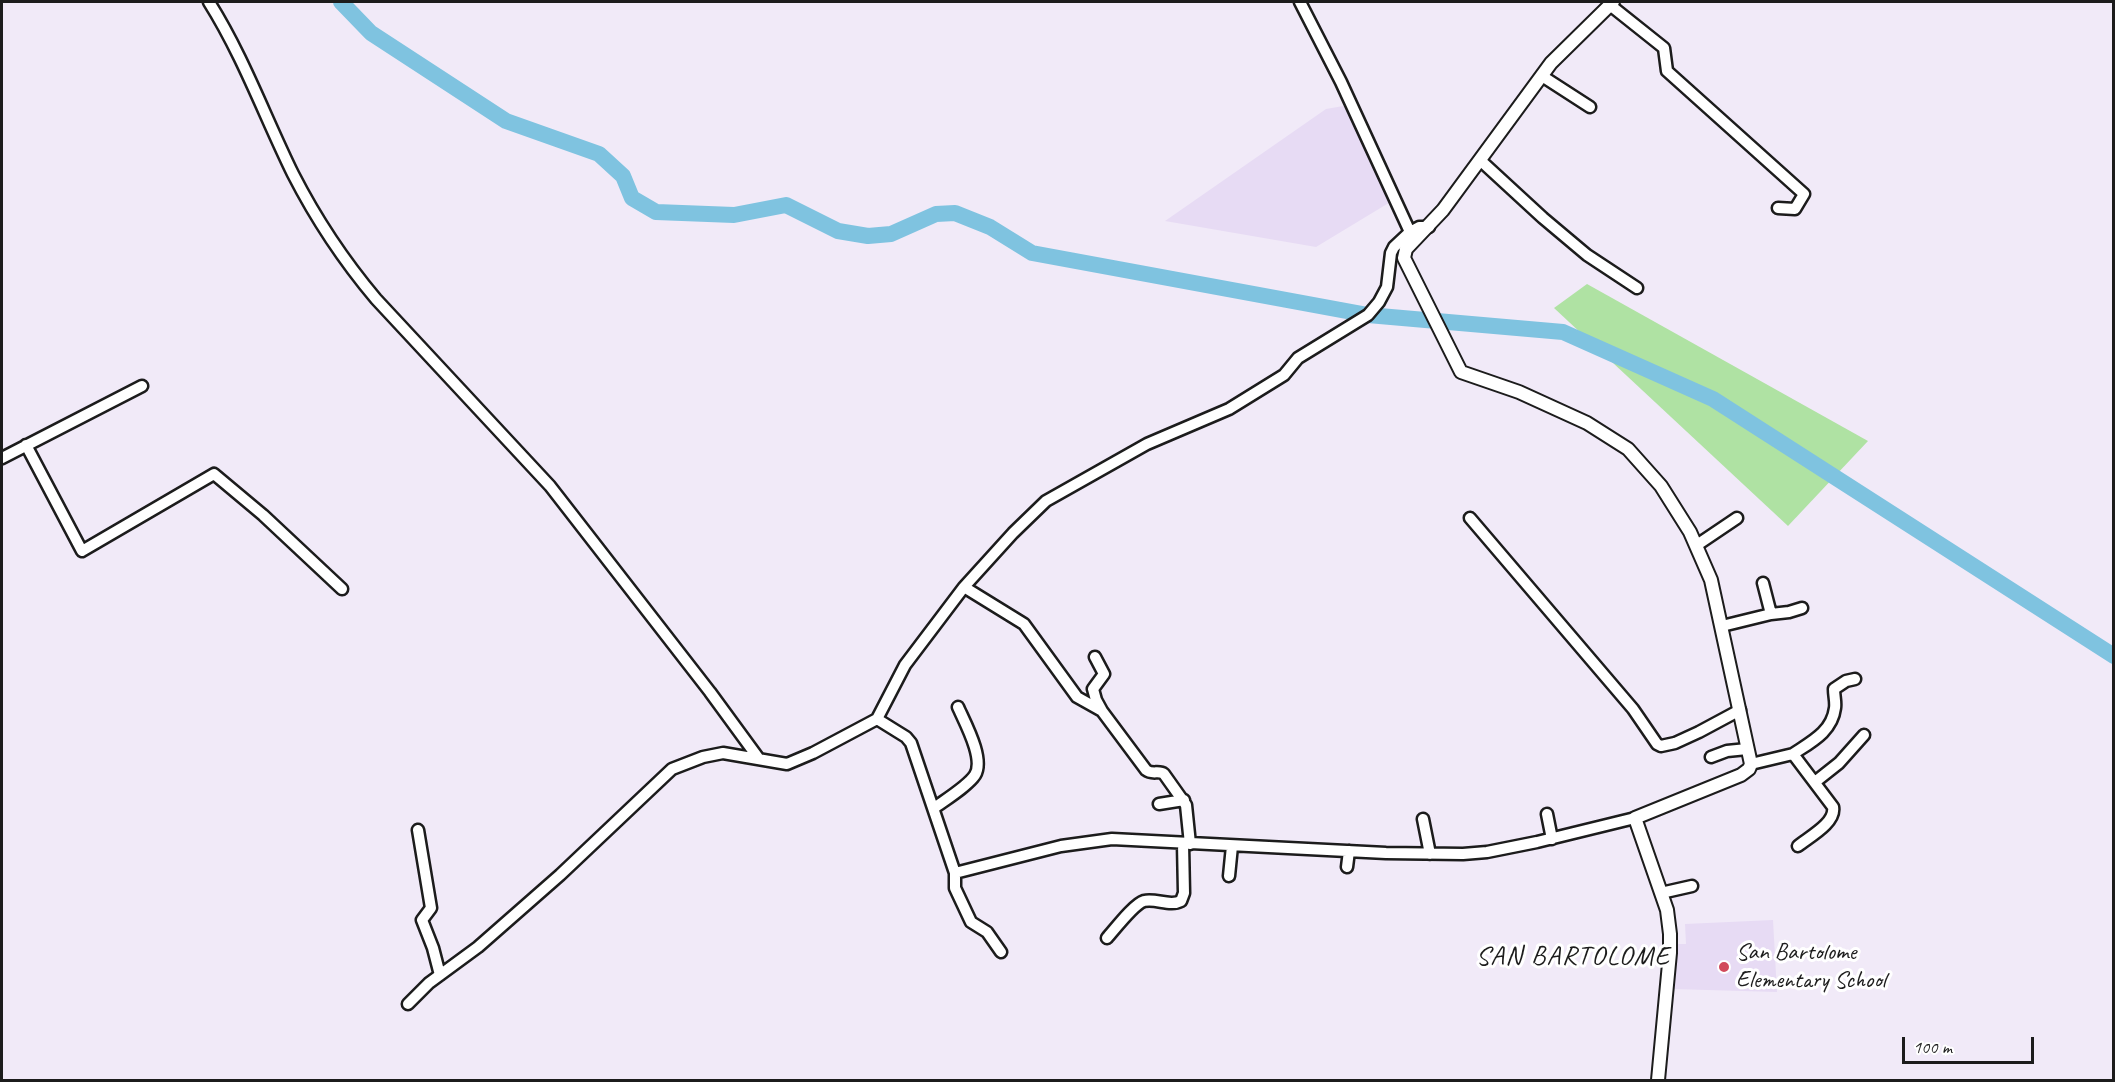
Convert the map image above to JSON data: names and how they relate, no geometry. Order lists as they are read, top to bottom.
{
  "districts": ["SAN BARTOLOME"],
  "places": ["San Bartolome Elementary School"],
  "scale_bar": "100 m"
}
